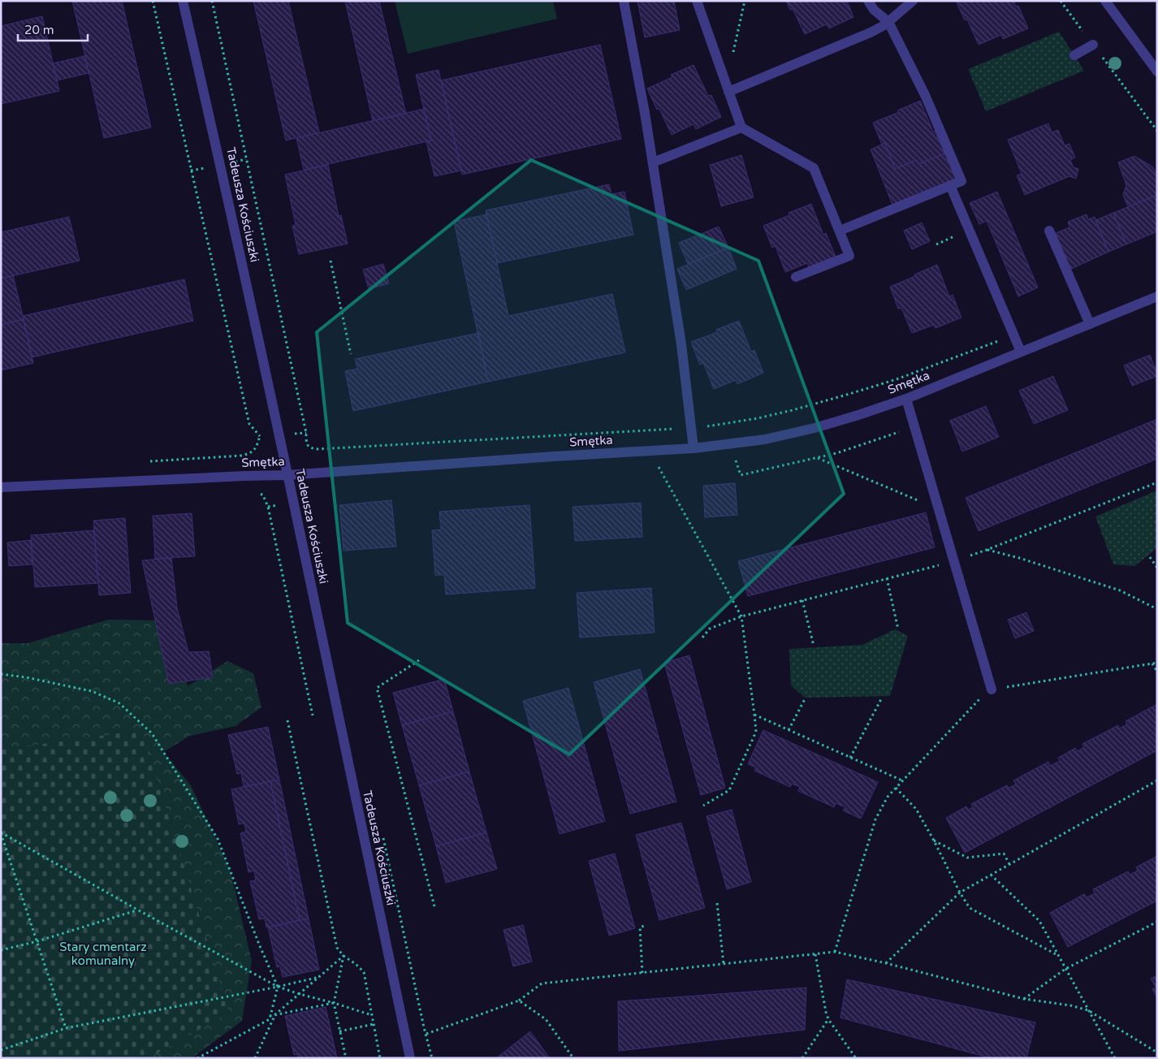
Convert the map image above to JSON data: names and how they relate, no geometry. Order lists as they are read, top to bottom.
{
  "streets": {
    "street": ["Tadeusza Kościuszki", "Smętka"]
  },
  "crossings": [
    ["Tadeusza Kościuszki", "Smętka"]
  ],
  "parks": ["Stary cmentarz komunalny"],
  "scale_bar": "20 m"
}
